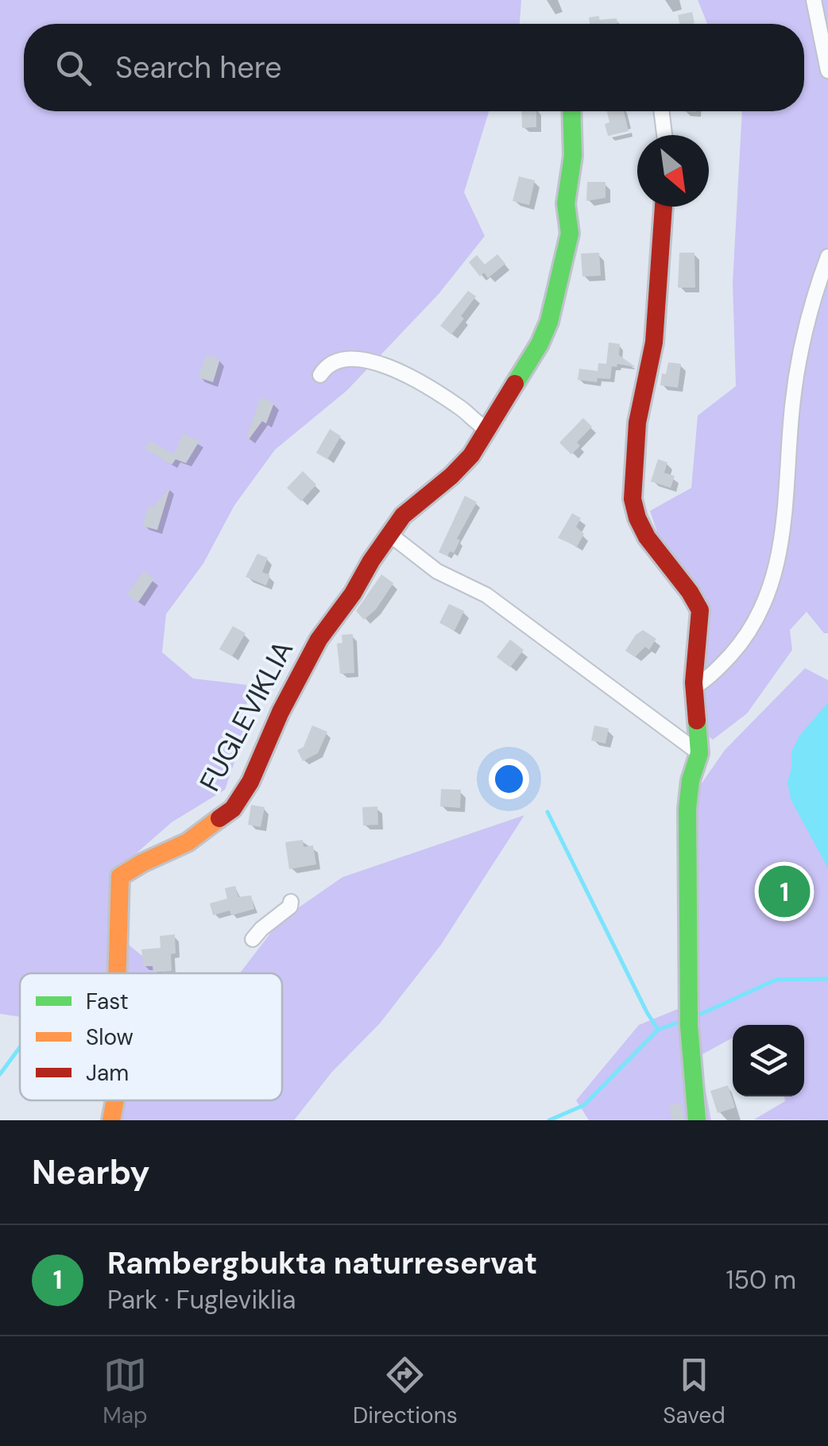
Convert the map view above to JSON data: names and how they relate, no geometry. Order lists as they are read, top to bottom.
{
  "streets": {
    "street": ["FUGLEVIKLIA"]
  },
  "legend": ["Fast", "Slow", "Jam"],
  "north": "bottom right",
  "page": {
    "search": "Search here",
    "pins": "1",
    "heading": "Nearby",
    "list": [
      {
        "mark": "1",
        "name": "Rambergbukta naturreservat",
        "note": "Park · Fugleviklia",
        "value": "150 m"
      }
    ],
    "nav": ["Map", "Directions", "Saved"]
  }
}
